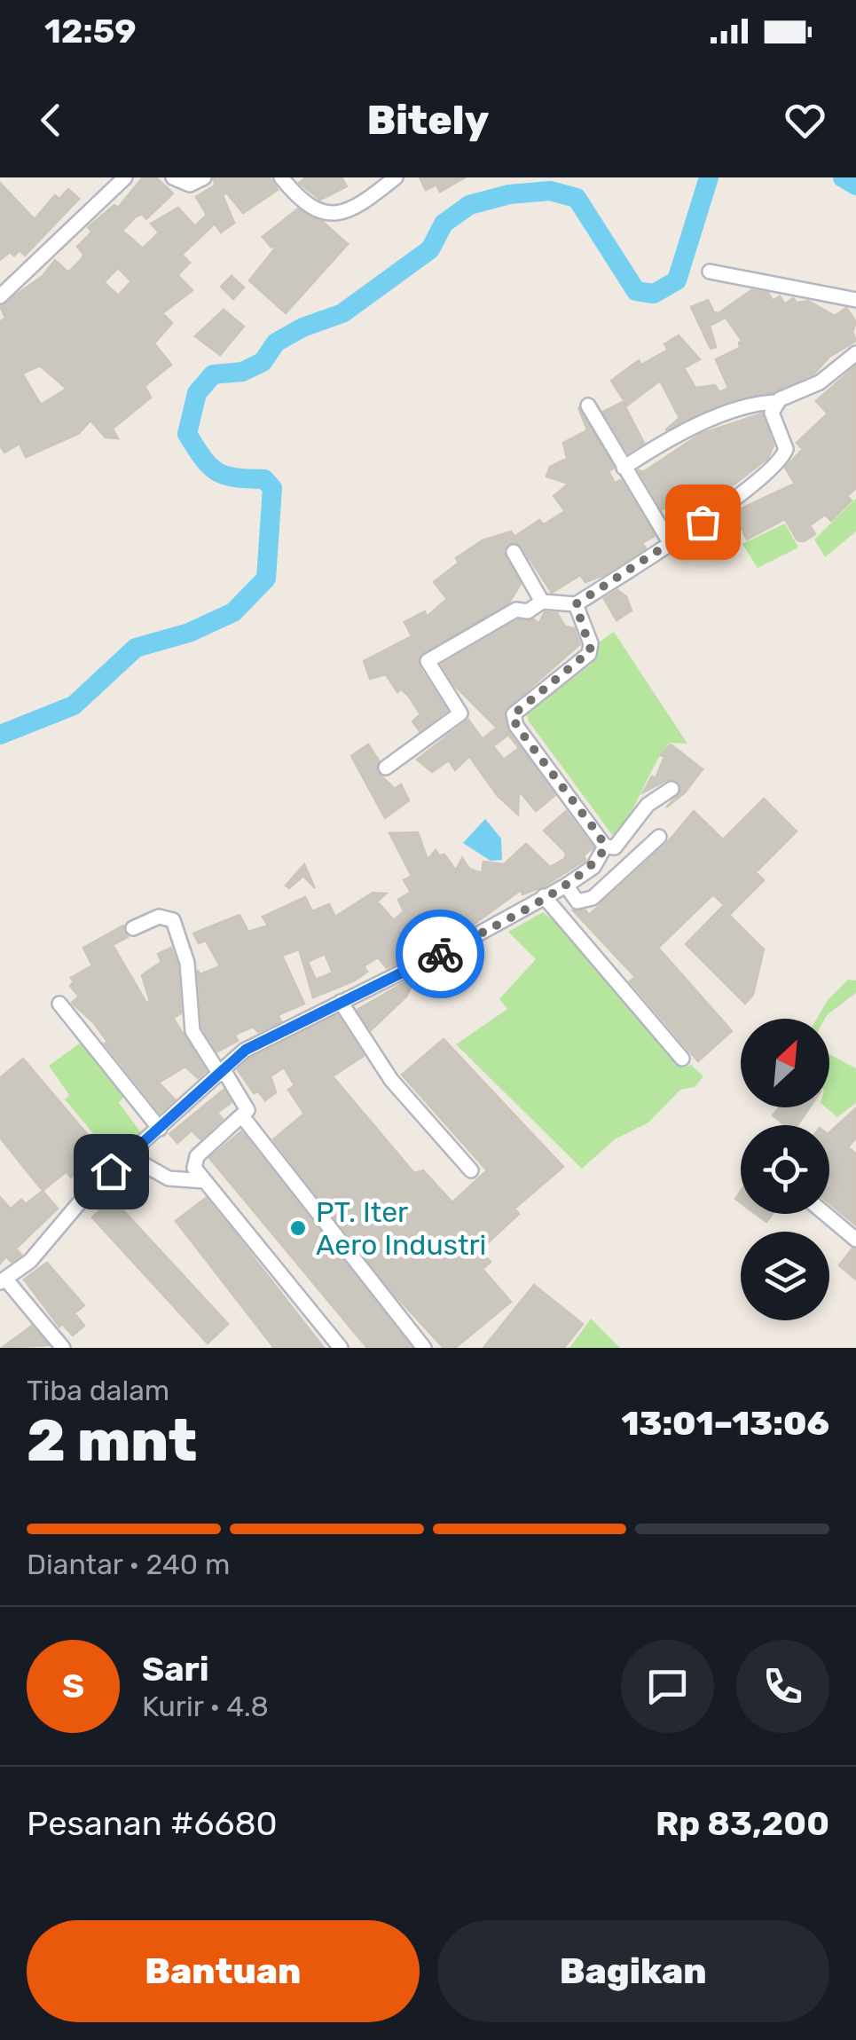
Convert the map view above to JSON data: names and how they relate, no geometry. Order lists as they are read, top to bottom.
{
  "places": ["PT. Iter Aero Industri"],
  "north": "top right",
  "page": {
    "status": "12:59",
    "header": "Bitely",
    "heading": ["2 mnt", "Tiba dalam", "13:01–13:06"],
    "panel": [
      "Sari",
      "Kurir · 4.8",
      "Pesanan #6680",
      "Rp 83,200"
    ],
    "bar": "Diantar · 240 m",
    "round": "S",
    "buttons": ["Bantuan", "Bagikan"]
  }
}
